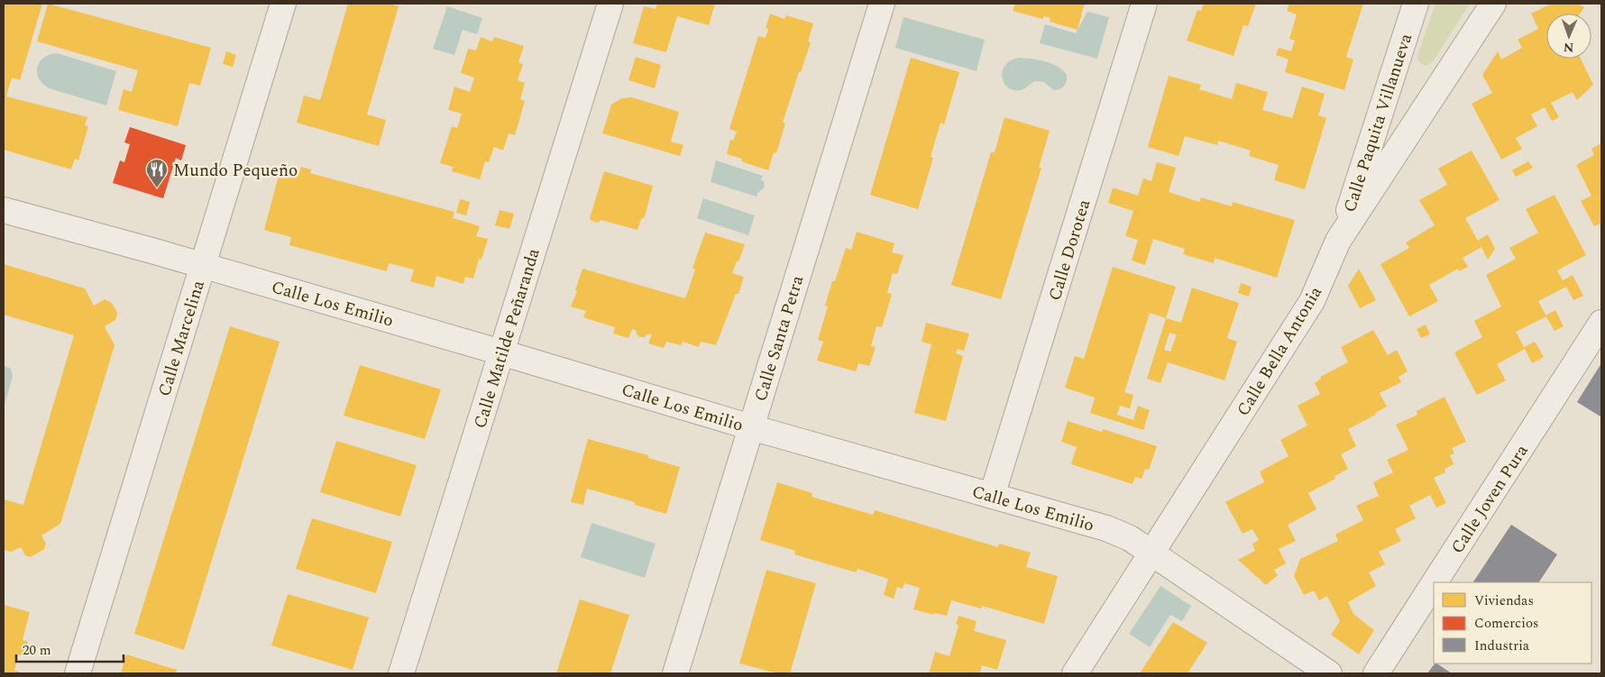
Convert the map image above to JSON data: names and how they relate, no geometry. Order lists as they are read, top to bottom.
{
  "streets": {
    "street": [
      "Calle Paquita Villanueva",
      "Calle Dorotea",
      "Calle Los Emilio",
      "Calle Marcelina",
      "Calle Matilde Peñaranda",
      "Calle Santa Petra",
      "Calle Bella Antonia",
      "Calle Joven Pura"
    ]
  },
  "crossings": [
    ["Calle Paquita Villanueva", "Calle Bella Antonia"],
    ["Calle Dorotea", "Calle Los Emilio"],
    ["Calle Los Emilio", "Calle Marcelina"],
    ["Calle Los Emilio", "Calle Matilde Peñaranda"],
    ["Calle Los Emilio", "Calle Santa Petra"],
    ["Calle Los Emilio", "Calle Bella Antonia"]
  ],
  "places": {
    "restaurant": ["Mundo Pequeño"]
  },
  "legend": ["Viviendas", "Comercios", "Industria"],
  "scale_bar": "20 m",
  "north": "bottom"
}
